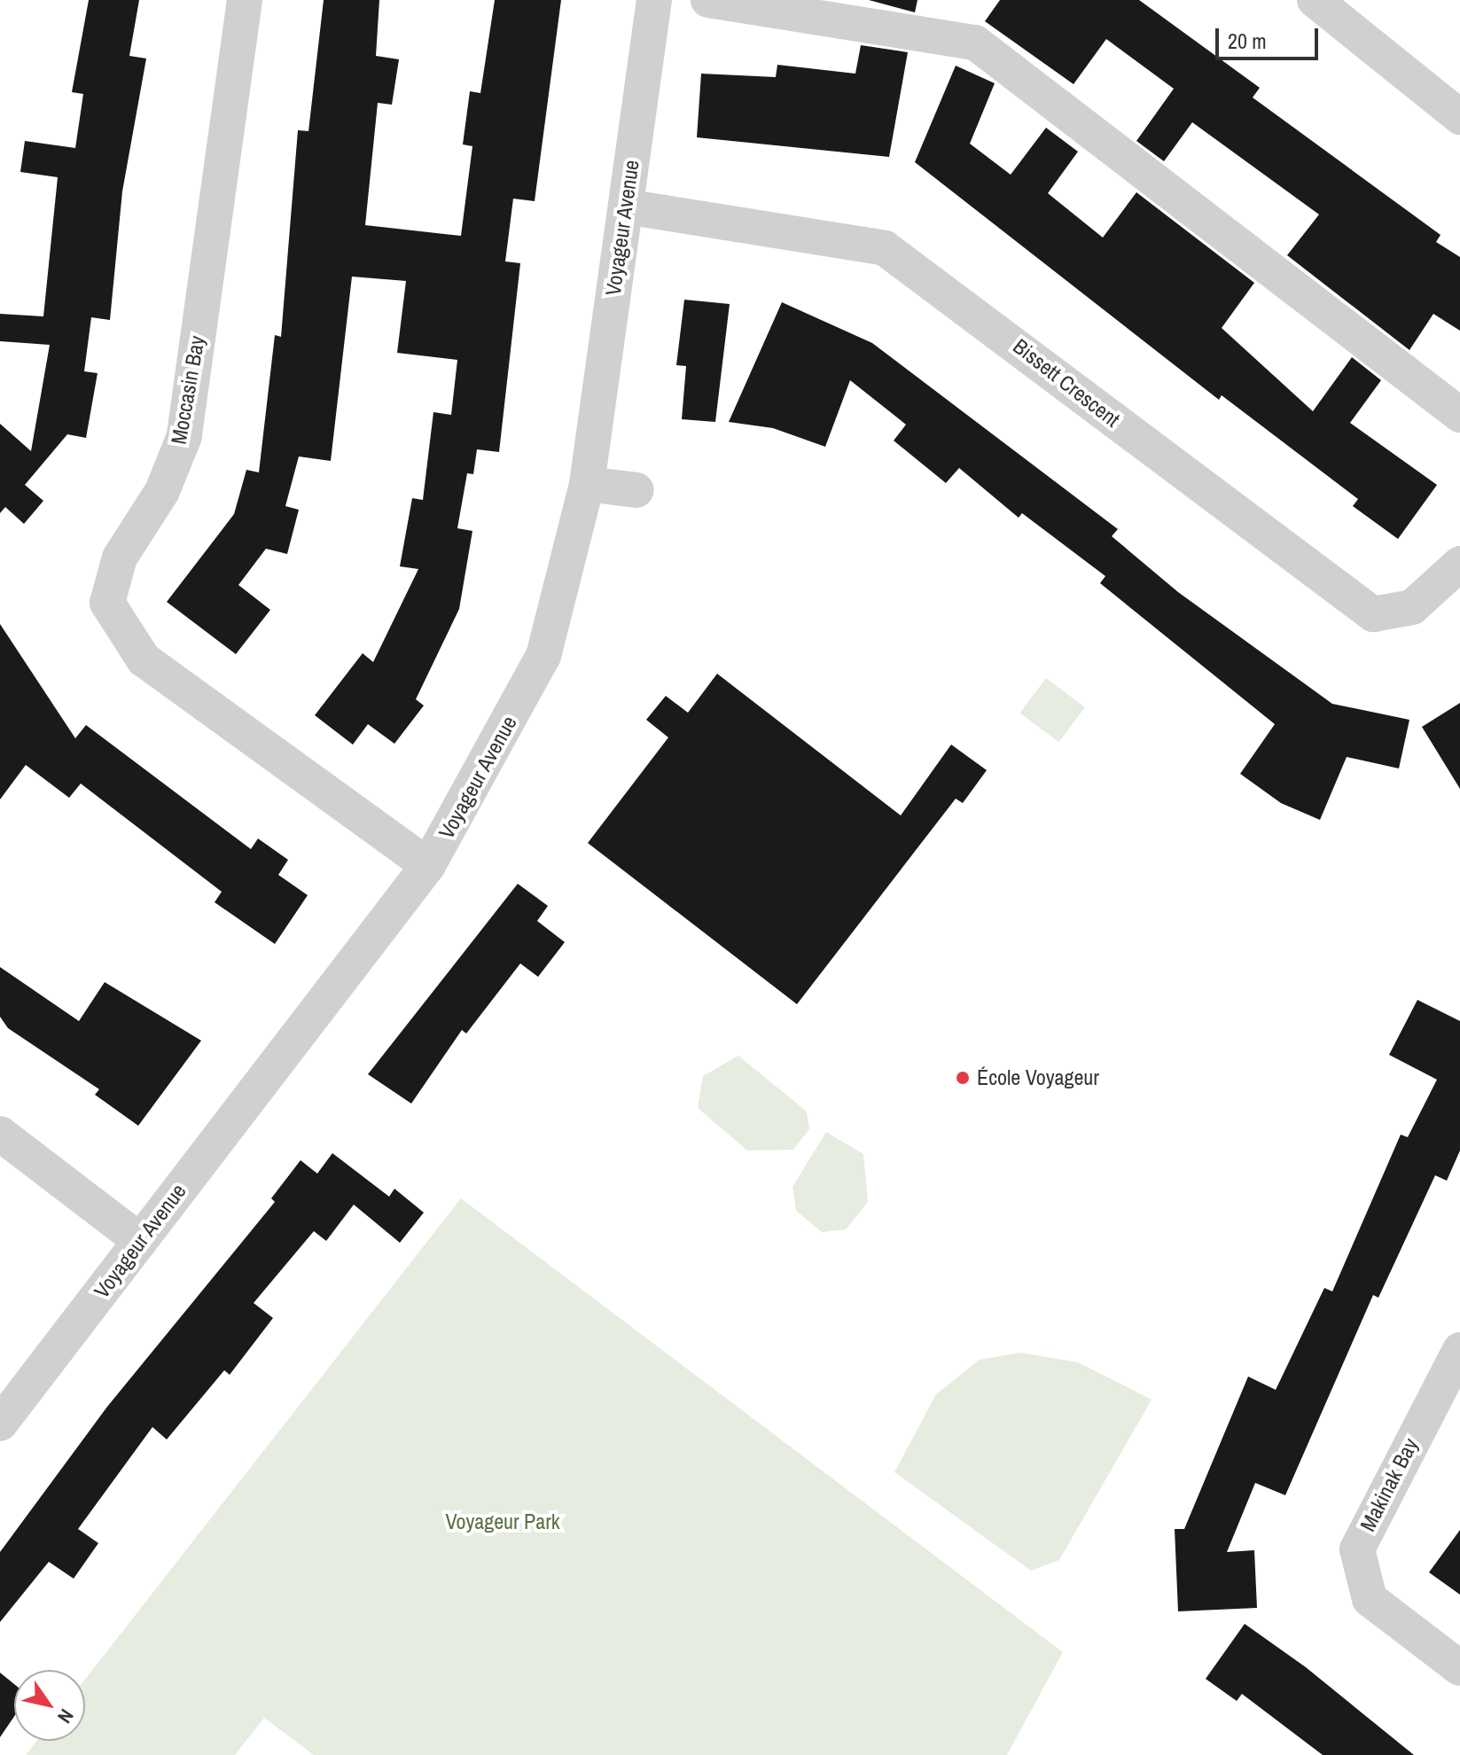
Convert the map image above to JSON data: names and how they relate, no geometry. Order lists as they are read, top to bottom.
{
  "streets": {
    "street": [
      "Voyageur Avenue",
      "Bissett Crescent",
      "Moccasin Bay",
      "Makinak Bay"
    ]
  },
  "crossings": [
    ["Voyageur Avenue", "Bissett Crescent"],
    ["Voyageur Avenue", "Moccasin Bay"]
  ],
  "parks": ["Voyageur Park"],
  "places": ["École Voyageur"],
  "scale_bar": "20 m",
  "north": "bottom right"
}
